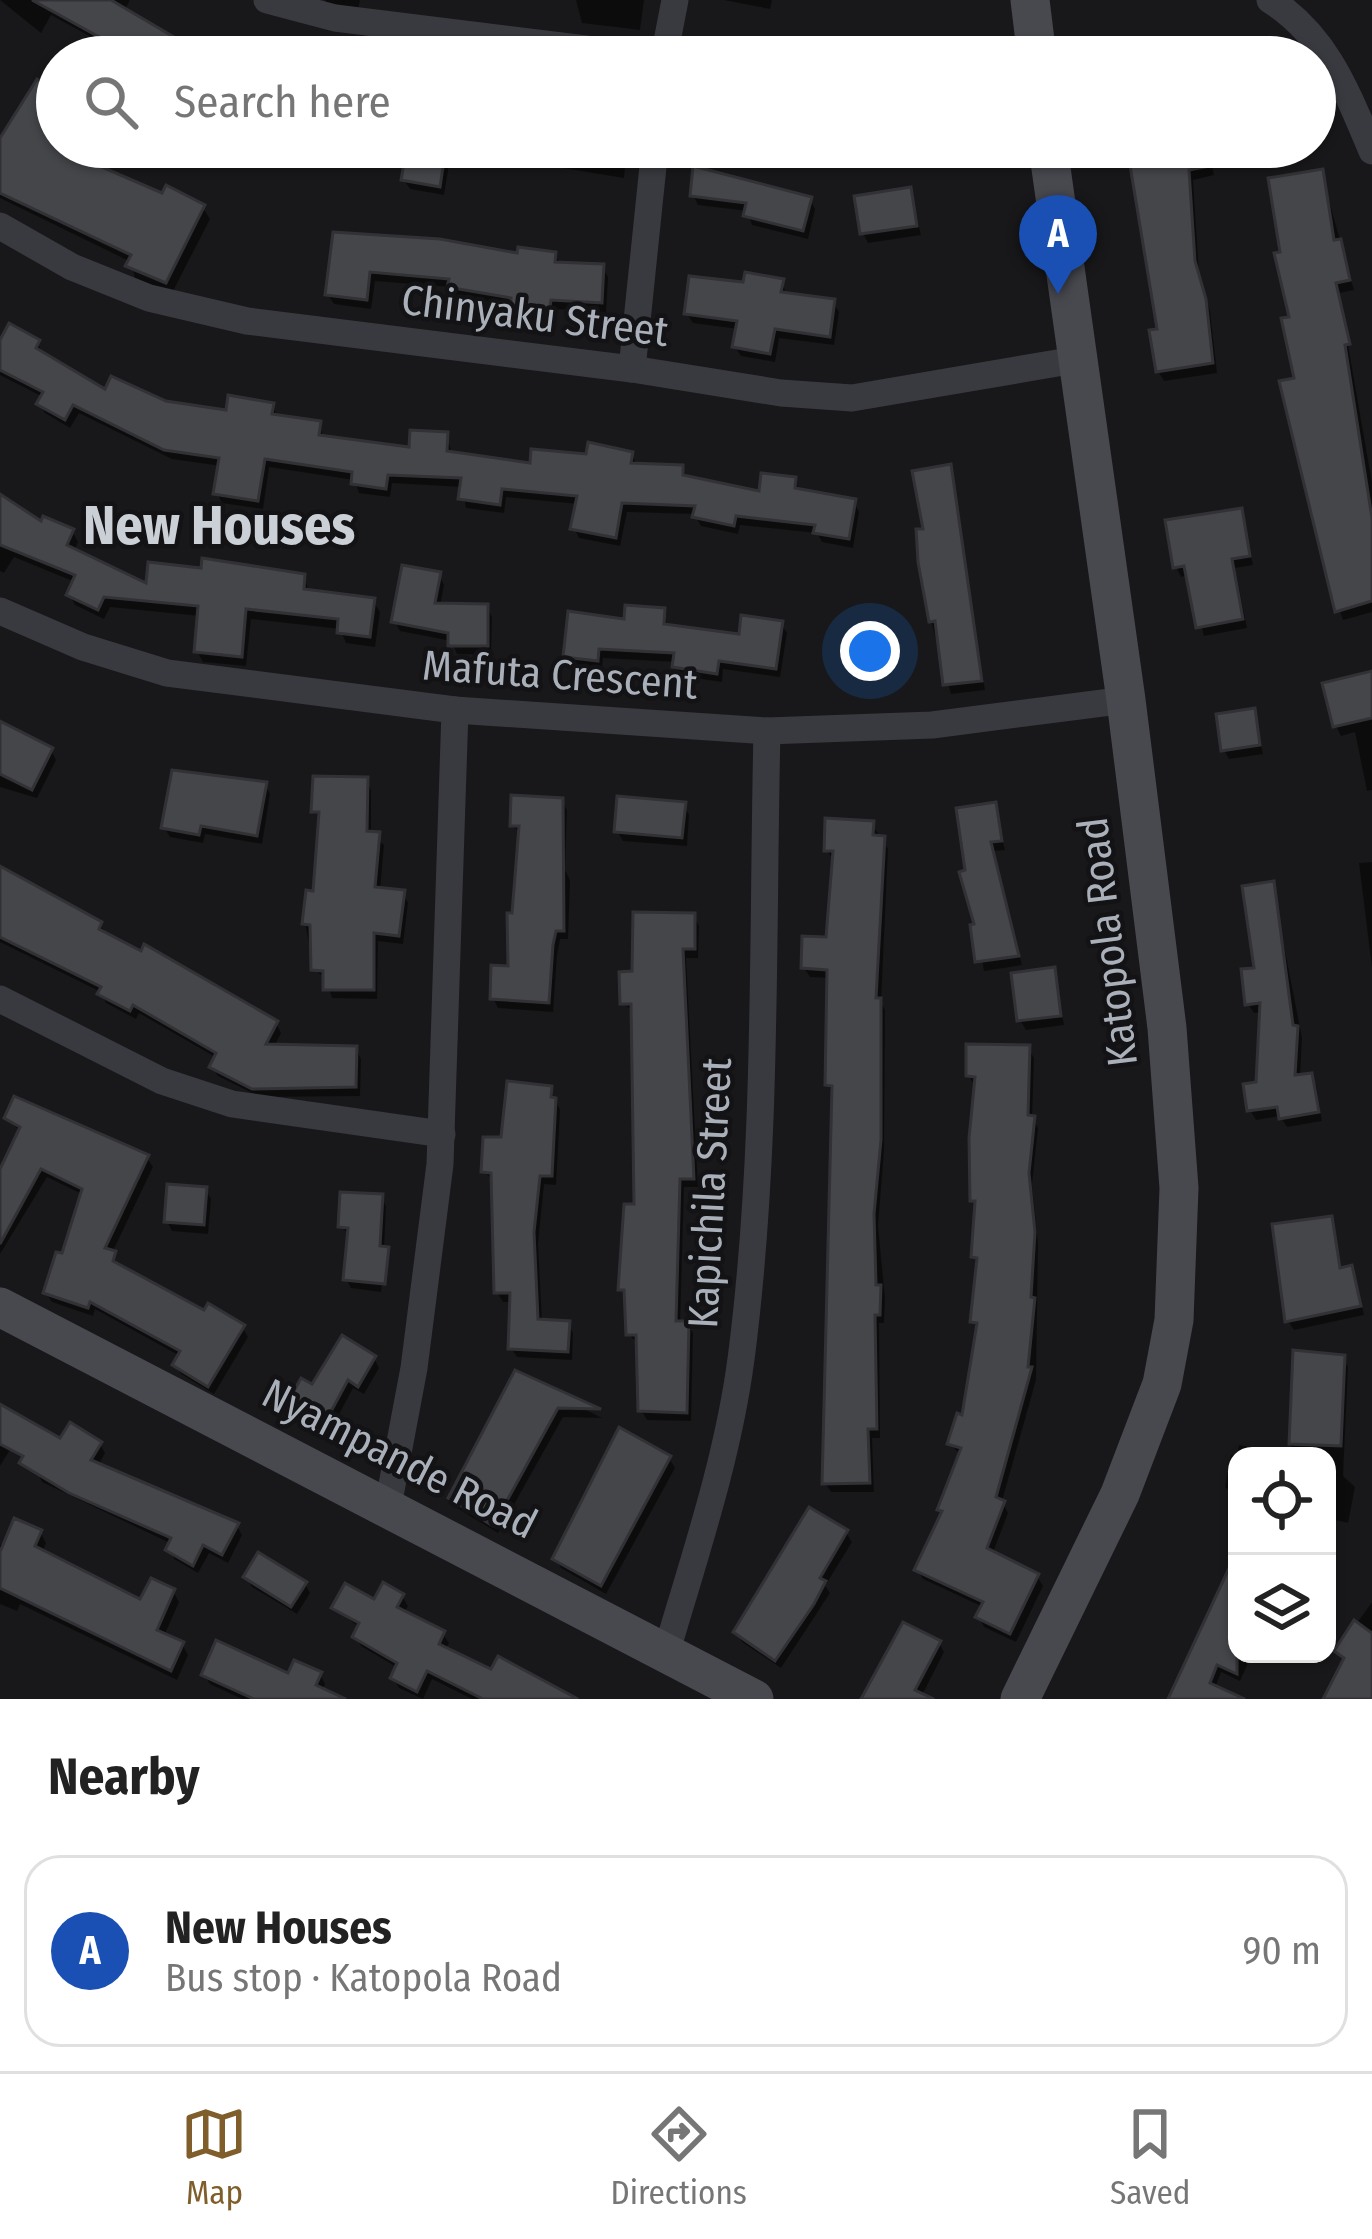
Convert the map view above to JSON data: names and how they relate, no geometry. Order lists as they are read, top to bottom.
{
  "streets": {
    "street": [
      "Chinyaku Street",
      "Mafuta Crescent",
      "Katopola Road",
      "Kapichila Street",
      "Nyampande Road"
    ]
  },
  "crossings": [
    ["Chinyaku Street", "Katopola Road"],
    ["Mafuta Crescent", "Katopola Road"],
    ["Mafuta Crescent", "Kapichila Street"],
    ["Kapichila Street", "Nyampande Road"]
  ],
  "districts": ["New Houses"],
  "page": {
    "search": "Search here",
    "pins": "A",
    "heading": "Nearby",
    "list": [
      {
        "mark": "A",
        "name": "New Houses",
        "note": "Bus stop · Katopola Road",
        "value": "90 m"
      }
    ],
    "nav": ["Map", "Directions", "Saved"]
  }
}
